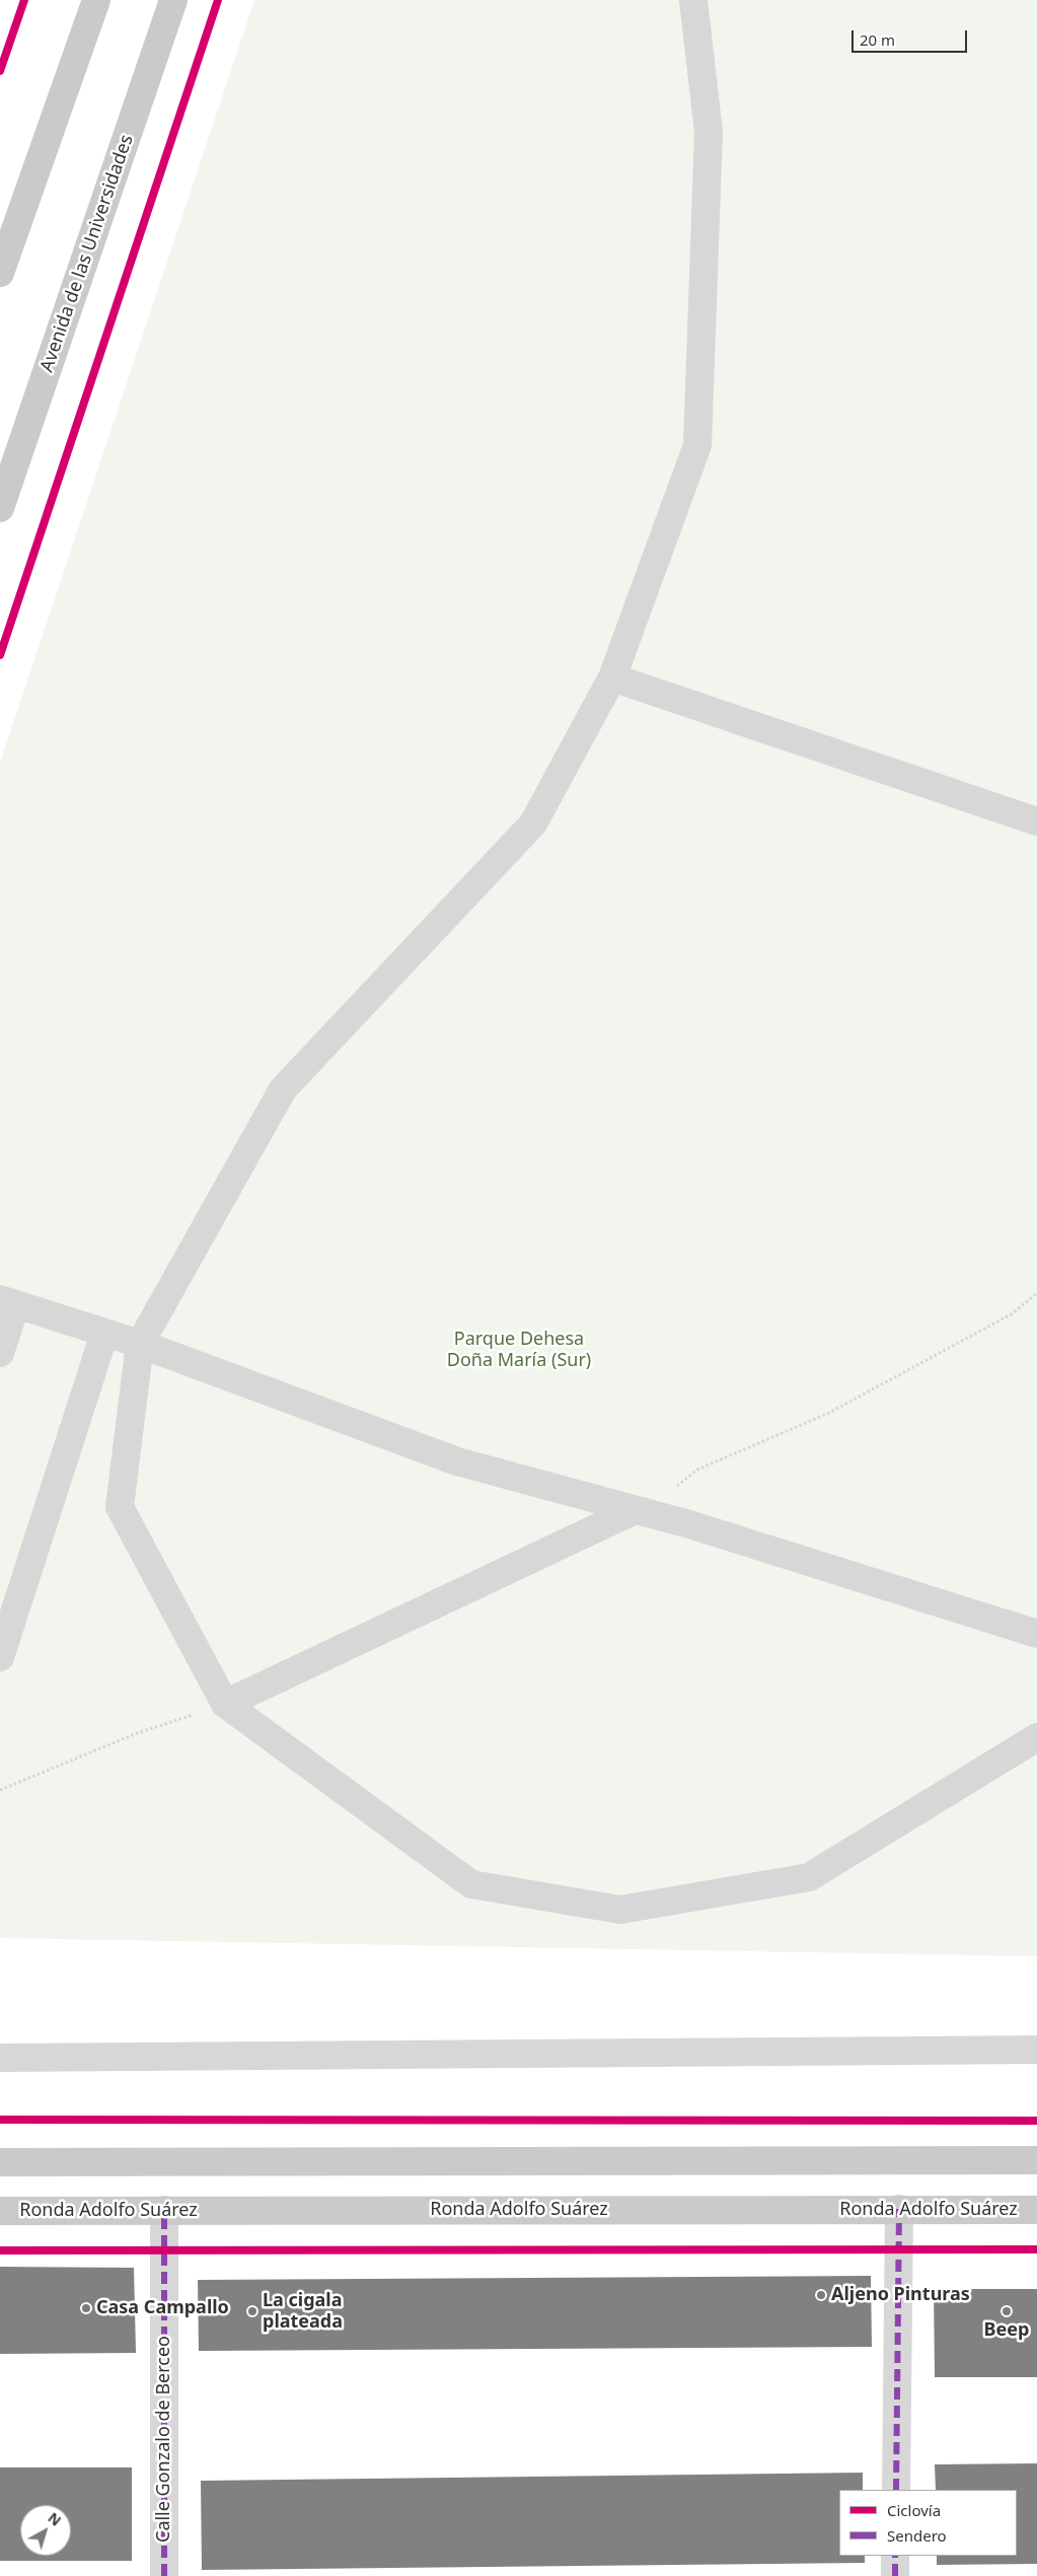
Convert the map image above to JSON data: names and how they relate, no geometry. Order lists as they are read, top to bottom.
{
  "streets": {
    "main road": ["Avenida de las Universidades", "Ronda Adolfo Suárez"],
    "street": ["Calle Gonzalo de Berceo"]
  },
  "crossings": [
    ["Ronda Adolfo Suárez", "Calle Gonzalo de Berceo"]
  ],
  "parks": ["Parque Dehesa Doña María (Sur)"],
  "places": [
    "Aljeno Pinturas",
    "Casa Campallo",
    "La cigala plateada",
    "Beep"
  ],
  "legend": ["Ciclovía", "Sendero"],
  "scale_bar": "20 m",
  "north": "top right"
}
